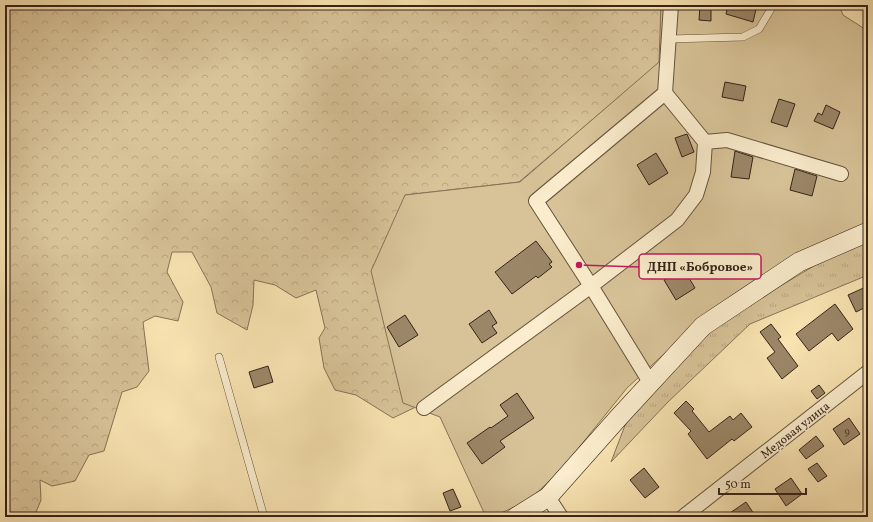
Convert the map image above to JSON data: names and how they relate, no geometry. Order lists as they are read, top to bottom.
{
  "streets": {
    "street": ["Медовая улица"]
  },
  "places": ["ДНП «Бобровое»"],
  "house_numbers": ["9"],
  "scale_bar": "50 m"
}
